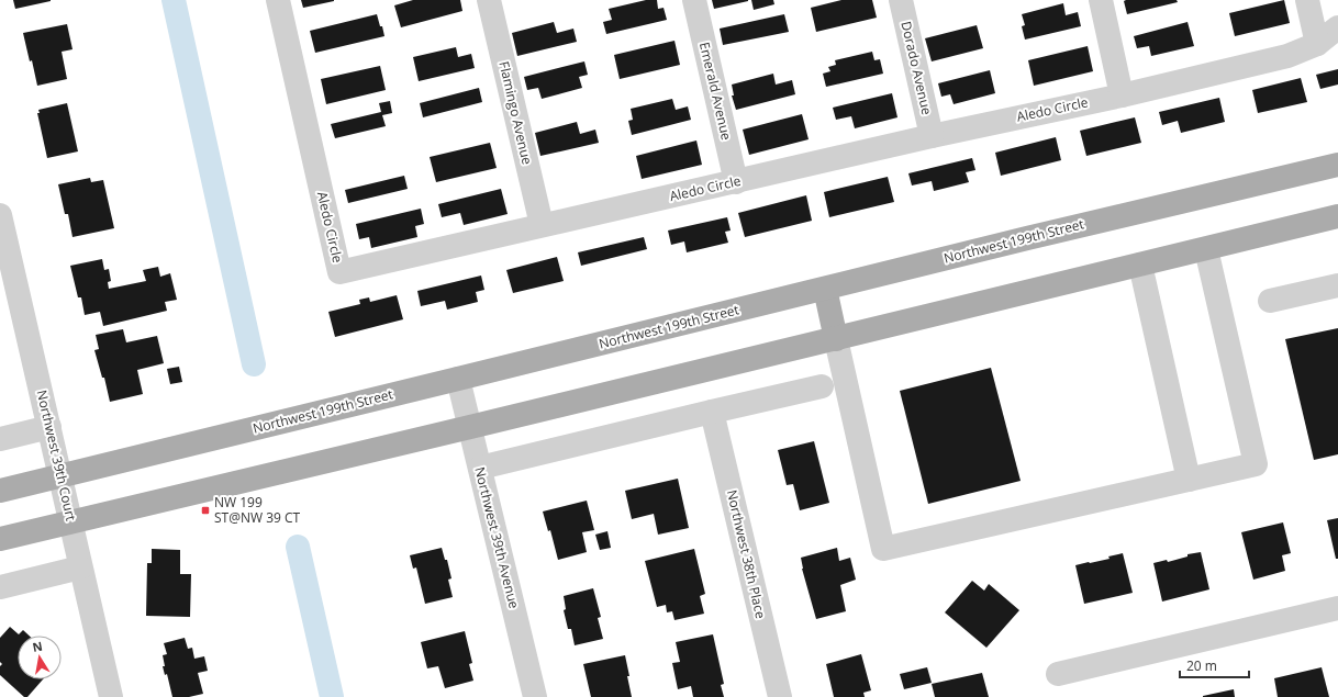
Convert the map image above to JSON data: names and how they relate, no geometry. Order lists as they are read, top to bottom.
{
  "streets": {
    "main road": ["Northwest 199th Street"],
    "street": [
      "Dorado Avenue",
      "Emerald Avenue",
      "Aledo Circle",
      "Flamingo Avenue",
      "Northwest 39th Court",
      "Northwest 39th Avenue",
      "Northwest 38th Place"
    ]
  },
  "crossings": [
    ["Dorado Avenue", "Aledo Circle"],
    ["Emerald Avenue", "Aledo Circle"],
    ["Aledo Circle", "Flamingo Avenue"],
    ["Northwest 199th Street", "Northwest 39th Court"],
    ["Northwest 199th Street", "Northwest 39th Avenue"]
  ],
  "places": {
    "transit": ["NW 199 ST@NW 39 CT"]
  },
  "scale_bar": "20 m",
  "north": "top"
}
